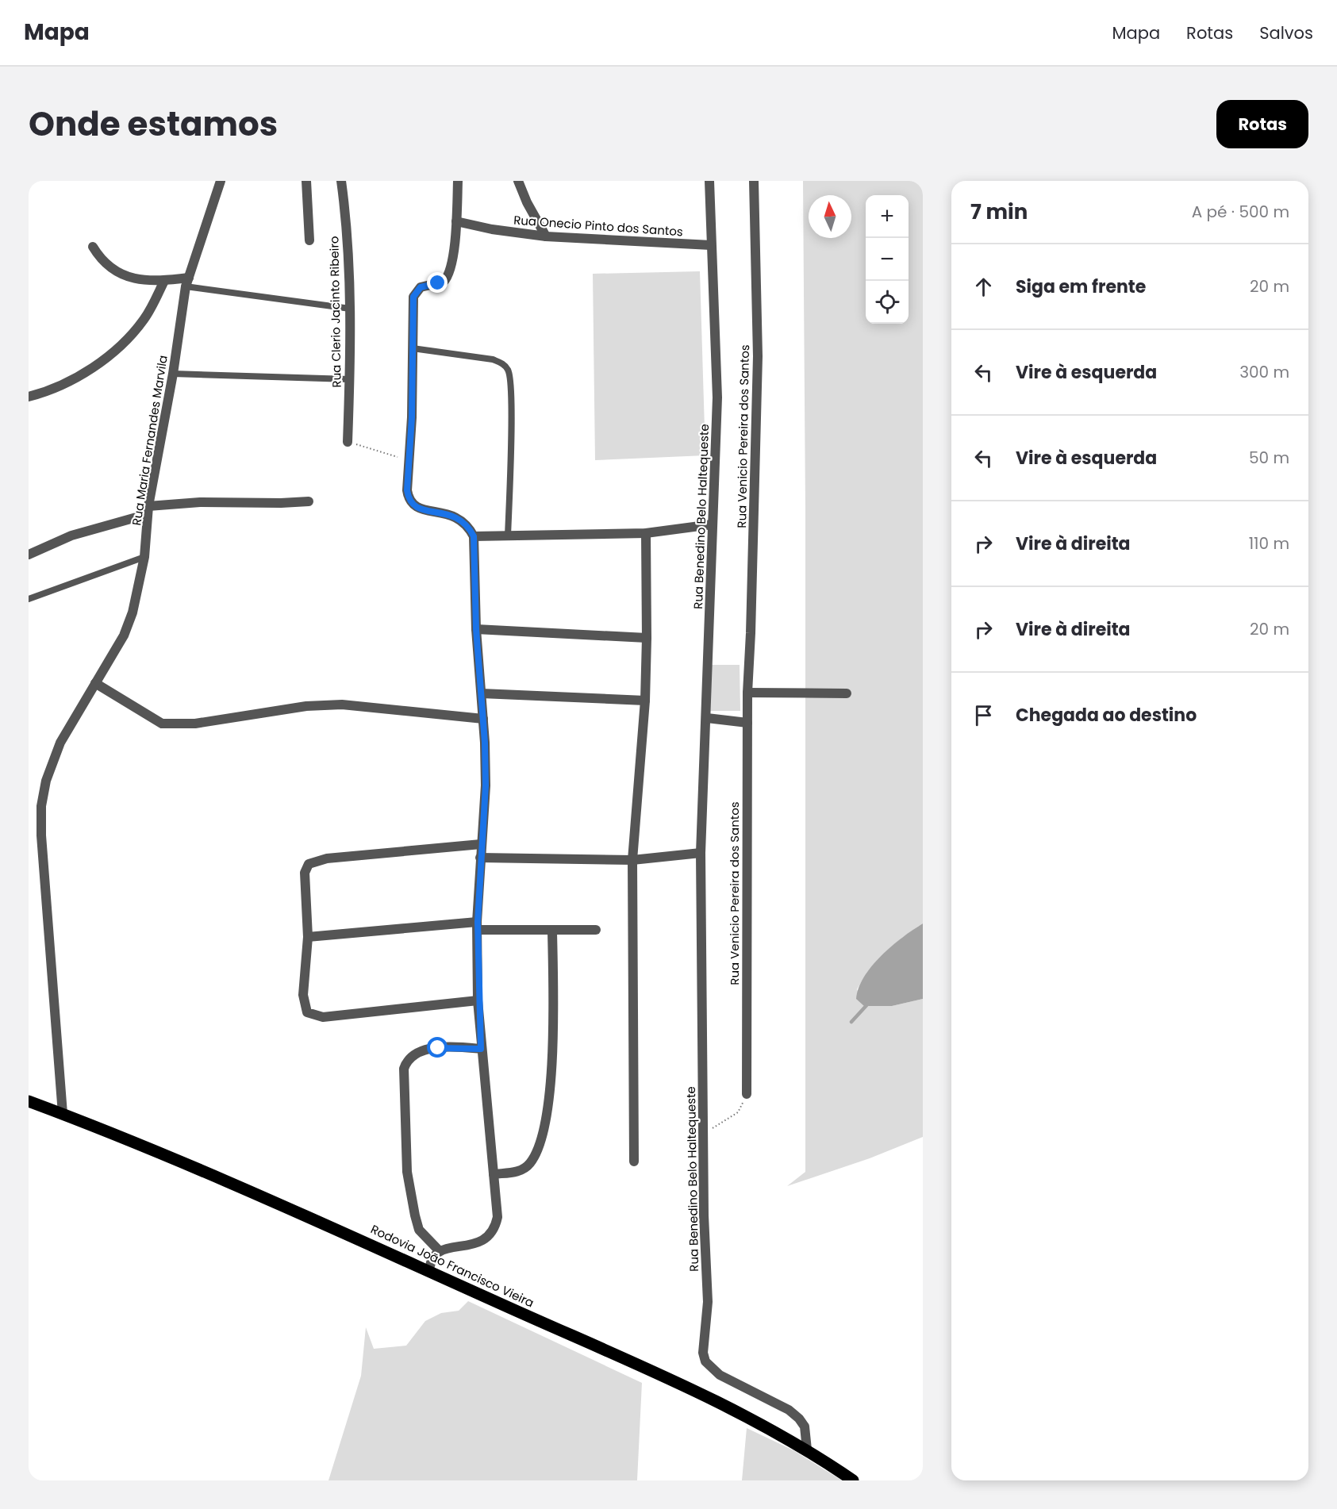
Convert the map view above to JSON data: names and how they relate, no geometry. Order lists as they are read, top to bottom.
{
  "streets": {
    "main road": ["Rodovia João Francisco Vieira"],
    "street": [
      "Rua Onecio Pinto dos Santos",
      "Rua Clerio Jacinto Ribeiro",
      "Rua Venicio Pereira dos Santos",
      "Rua Maria Fernandes Marvila",
      "Rua Benedino Belo Haltequeste"
    ]
  },
  "crossings": [
    ["Rua Onecio Pinto dos Santos", "Rua Benedino Belo Haltequeste"],
    ["Rua Maria Fernandes Marvila", "Rodovia João Francisco Vieira"],
    ["Rua Benedino Belo Haltequeste", "Rodovia João Francisco Vieira"]
  ],
  "north": "top",
  "page": {
    "header": "Mapa",
    "nav": ["Mapa", "Rotas", "Salvos"],
    "title": "Onde estamos",
    "buttons": "Rotas",
    "heading": ["7 min", "A pé · 500 m"],
    "map_buttons": ["+", "−"],
    "list": [
      ["Siga em frente", "20 m"],
      ["Vire à esquerda", "300 m"],
      ["Vire à esquerda", "50 m"],
      ["Vire à direita", "110 m"],
      ["Vire à direita", "20 m"],
      "Chegada ao destino"
    ]
  }
}
